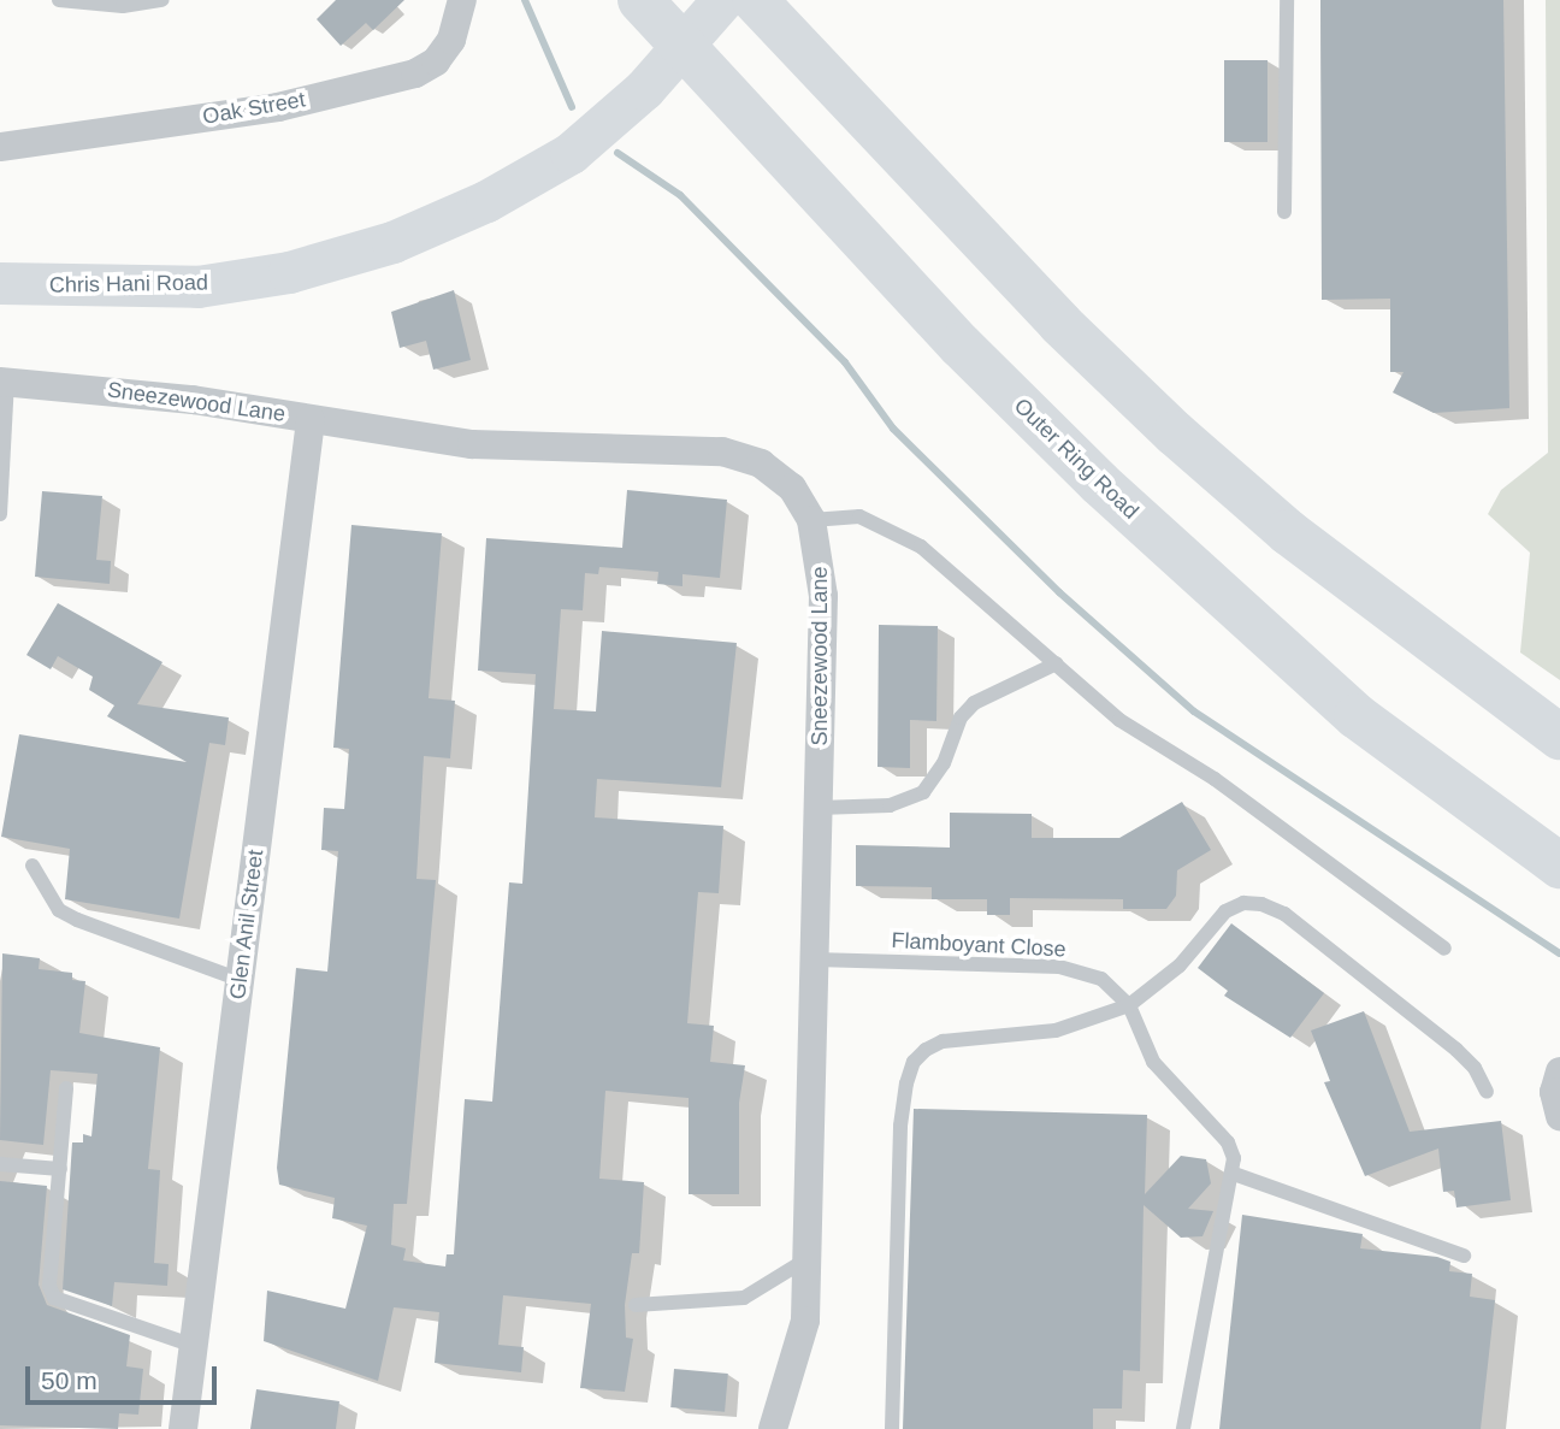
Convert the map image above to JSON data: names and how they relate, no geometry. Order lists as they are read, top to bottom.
{
  "streets": {
    "highway": ["Outer Ring Road"],
    "street": [
      "Oak Street",
      "Chris Hani Road",
      "Sneezewood Lane",
      "Glen Anil Street"
    ],
    "lane": ["Flamboyant Close"]
  },
  "crossings": [
    ["Sneezewood Lane", "Glen Anil Street"],
    ["Sneezewood Lane", "Flamboyant Close"]
  ],
  "scale_bar": "50 m"
}
